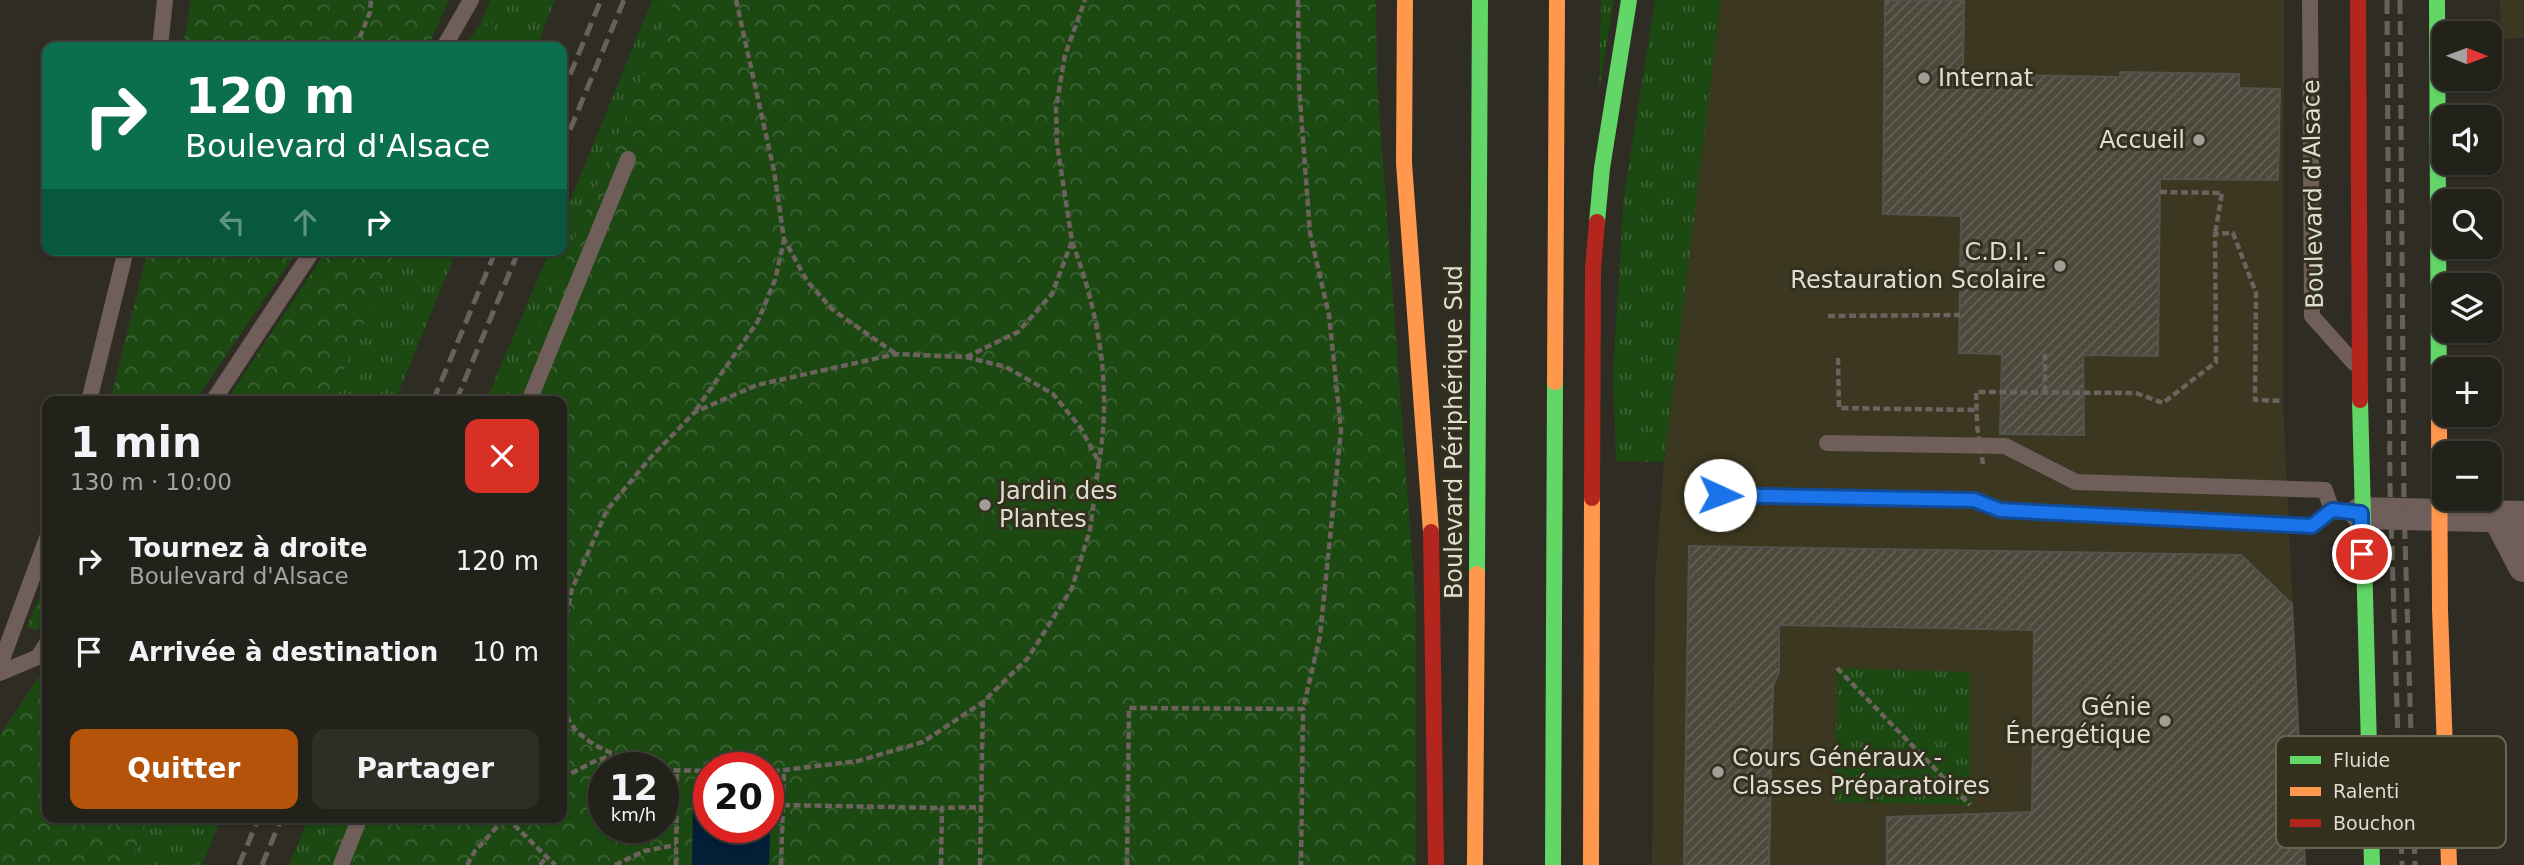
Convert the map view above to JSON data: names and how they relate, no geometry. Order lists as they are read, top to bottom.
{
  "streets": {
    "main road": ["Boulevard d'Alsace", "Boulevard Périphérique Sud"]
  },
  "places": [
    "Internat",
    "Accueil",
    "C.D.I. - Restauration Scolaire",
    "Jardin des Plantes",
    "Génie Énergétique",
    "Cours Généraux - Classes Préparatoires"
  ],
  "legend": ["Fluide", "Ralenti", "Bouchon"],
  "north": "right",
  "page": {
    "map_buttons": ["+", "−"],
    "turn": ["120 m", "Boulevard d'Alsace"],
    "heading": ["1 min", "130 m · 10:00"],
    "list": [
      {
        "name": "Tournez à droite",
        "note": "Boulevard d'Alsace",
        "value": "120 m"
      },
      {
        "name": "Arrivée à destination",
        "value": "10 m"
      }
    ],
    "buttons": ["Quitter", "Partager"],
    "speed": "12 km/h",
    "limit": "20"
  }
}
